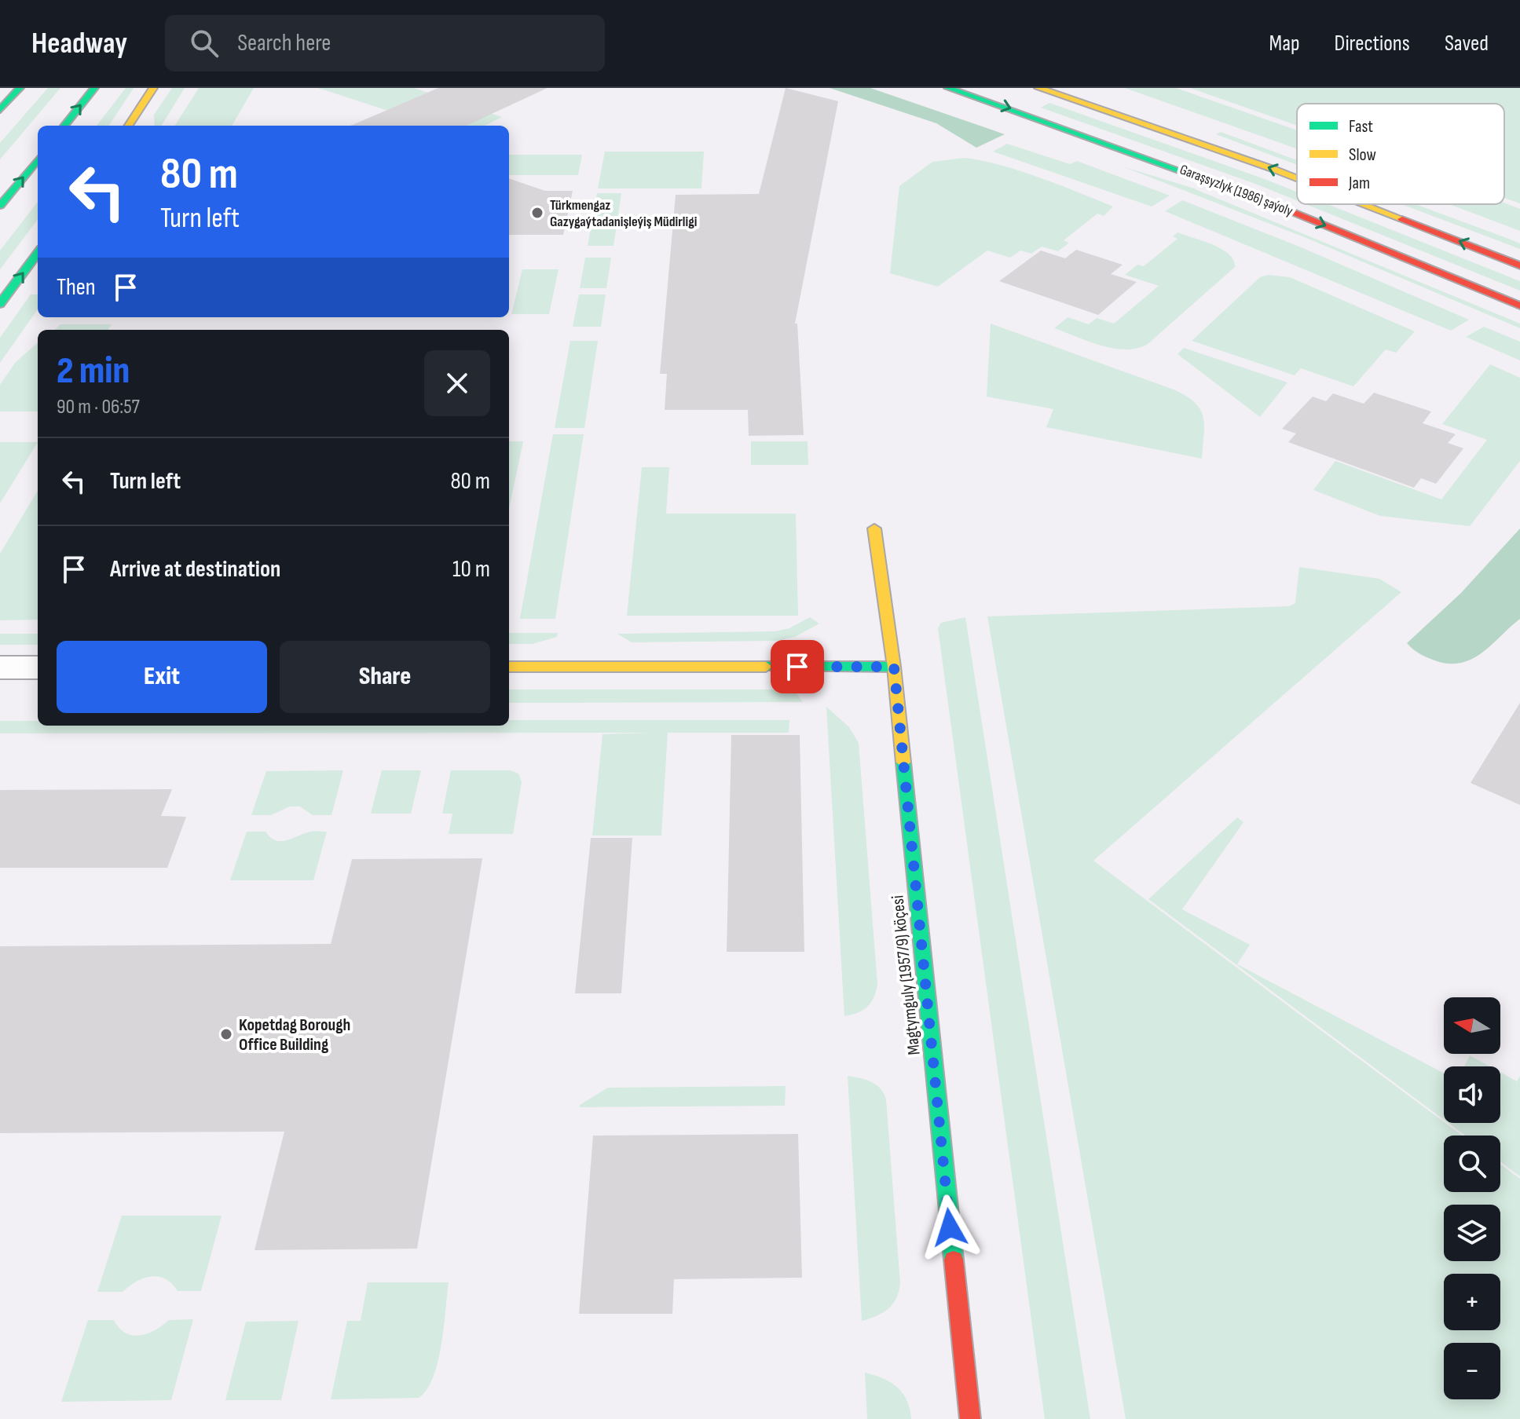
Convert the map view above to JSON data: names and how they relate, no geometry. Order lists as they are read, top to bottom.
{
  "streets": {
    "main road": ["Garaşsyzlyk (1986) şaýoly", "Magtymguly (1957/9) köçesi"]
  },
  "places": ["Türkmengaz Gazygaýtadanişleýiş Müdirligi", "Kopetdag Borough Office Building"],
  "legend": ["Fast", "Slow", "Jam"],
  "north": "left",
  "page": {
    "header": "Headway",
    "search": "Search here",
    "nav": ["Map", "Directions", "Saved"],
    "turn": ["80 m", "Turn left"],
    "then": "Then",
    "heading": ["2 min", "90 m · 06:57"],
    "list": [
      {
        "name": "Turn left",
        "value": "80 m"
      },
      {
        "name": "Arrive at destination",
        "value": "10 m"
      }
    ],
    "buttons": ["Exit", "Share"],
    "map_buttons": ["+", "−"]
  }
}
